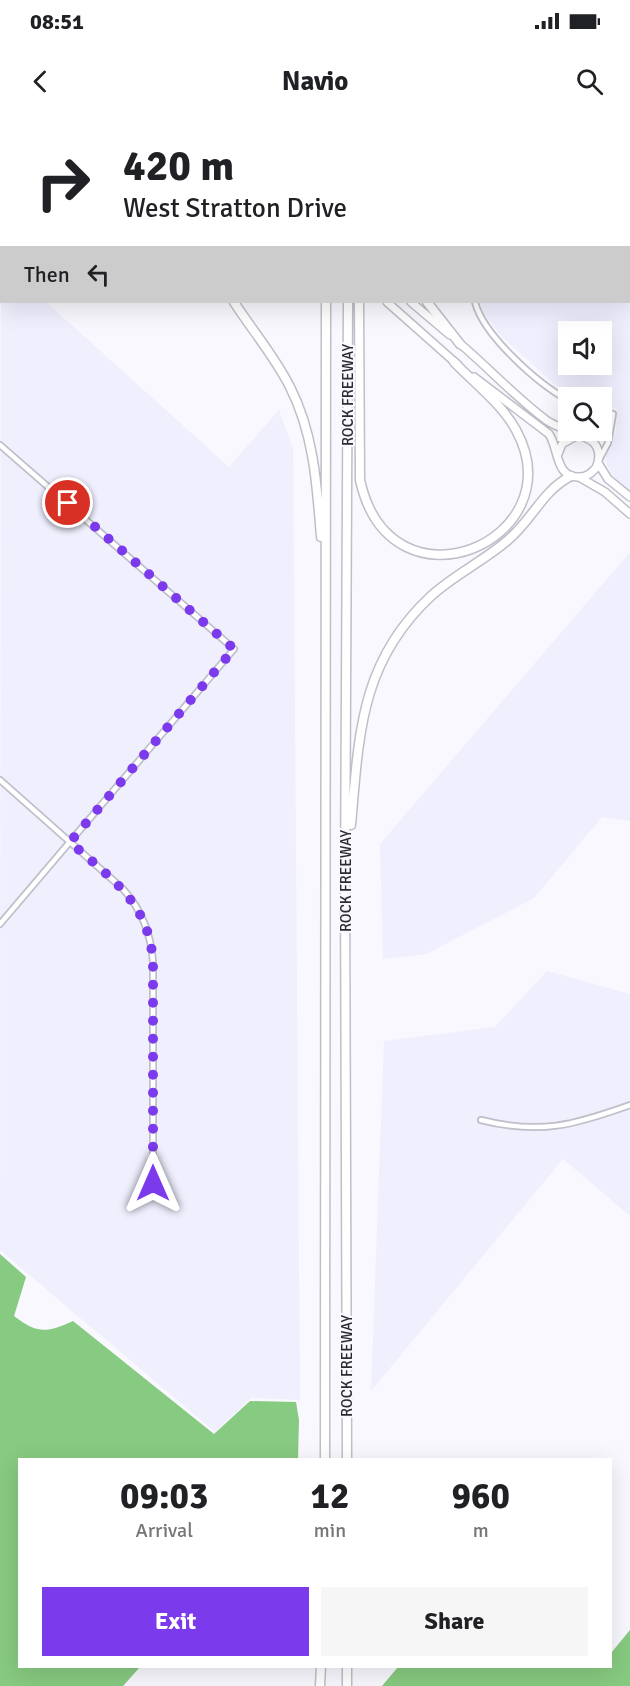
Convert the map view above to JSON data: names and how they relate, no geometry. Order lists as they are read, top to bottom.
{
  "streets": {
    "highway": ["ROCK FREEWAY"]
  },
  "page": {
    "status": "08:51",
    "header": "Navio",
    "turn": ["420 m", "West Stratton Drive"],
    "then": "Then",
    "eta": [
      "09:03",
      "Arrival",
      "12",
      "min",
      "960",
      "m"
    ],
    "buttons": ["Exit", "Share"]
  }
}
